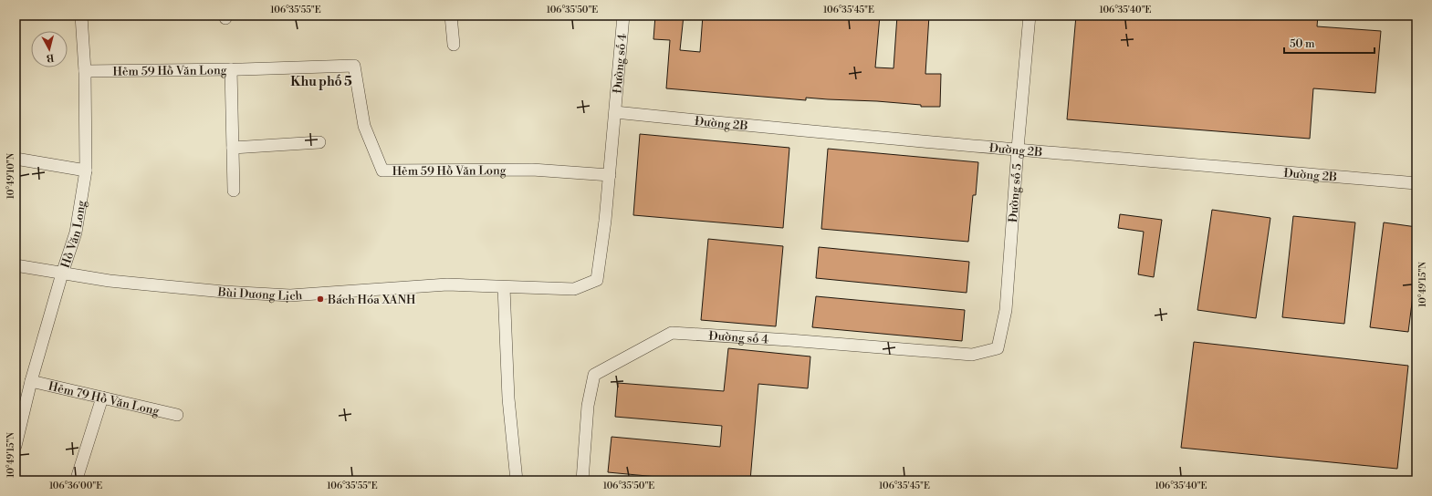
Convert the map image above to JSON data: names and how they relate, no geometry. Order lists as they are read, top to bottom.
{
  "streets": {
    "street": [
      "Đường số 4",
      "Hẻm 59 Hồ Văn Long",
      "Đường 2B",
      "Đường số 5",
      "Hồ Văn Long",
      "Bùi Dương Lịch",
      "Hẻm 79 Hồ Văn Long"
    ]
  },
  "crossings": [
    ["Đường số 4", "Hẻm 59 Hồ Văn Long"],
    ["Đường số 4", "Đường 2B"],
    ["Đường số 4", "Đường số 5"],
    ["Đường số 4", "Bùi Dương Lịch"],
    ["Hẻm 59 Hồ Văn Long", "Hồ Văn Long"],
    ["Đường 2B", "Đường số 5"],
    ["Hồ Văn Long", "Bùi Dương Lịch"],
    ["Hồ Văn Long", "Hẻm 79 Hồ Văn Long"]
  ],
  "districts": ["Khu phố 5"],
  "places": ["Bách Hóa XANH"],
  "scale_bar": "50 m",
  "north": "bottom",
  "coordinates": [
    "106°35'55\"E",
    "106°35'50\"E",
    "106°35'45\"E",
    "106°35'40\"E",
    "10°49'10\"N",
    "10°49'15\"N",
    "106°36'00\"E"
  ]
}
